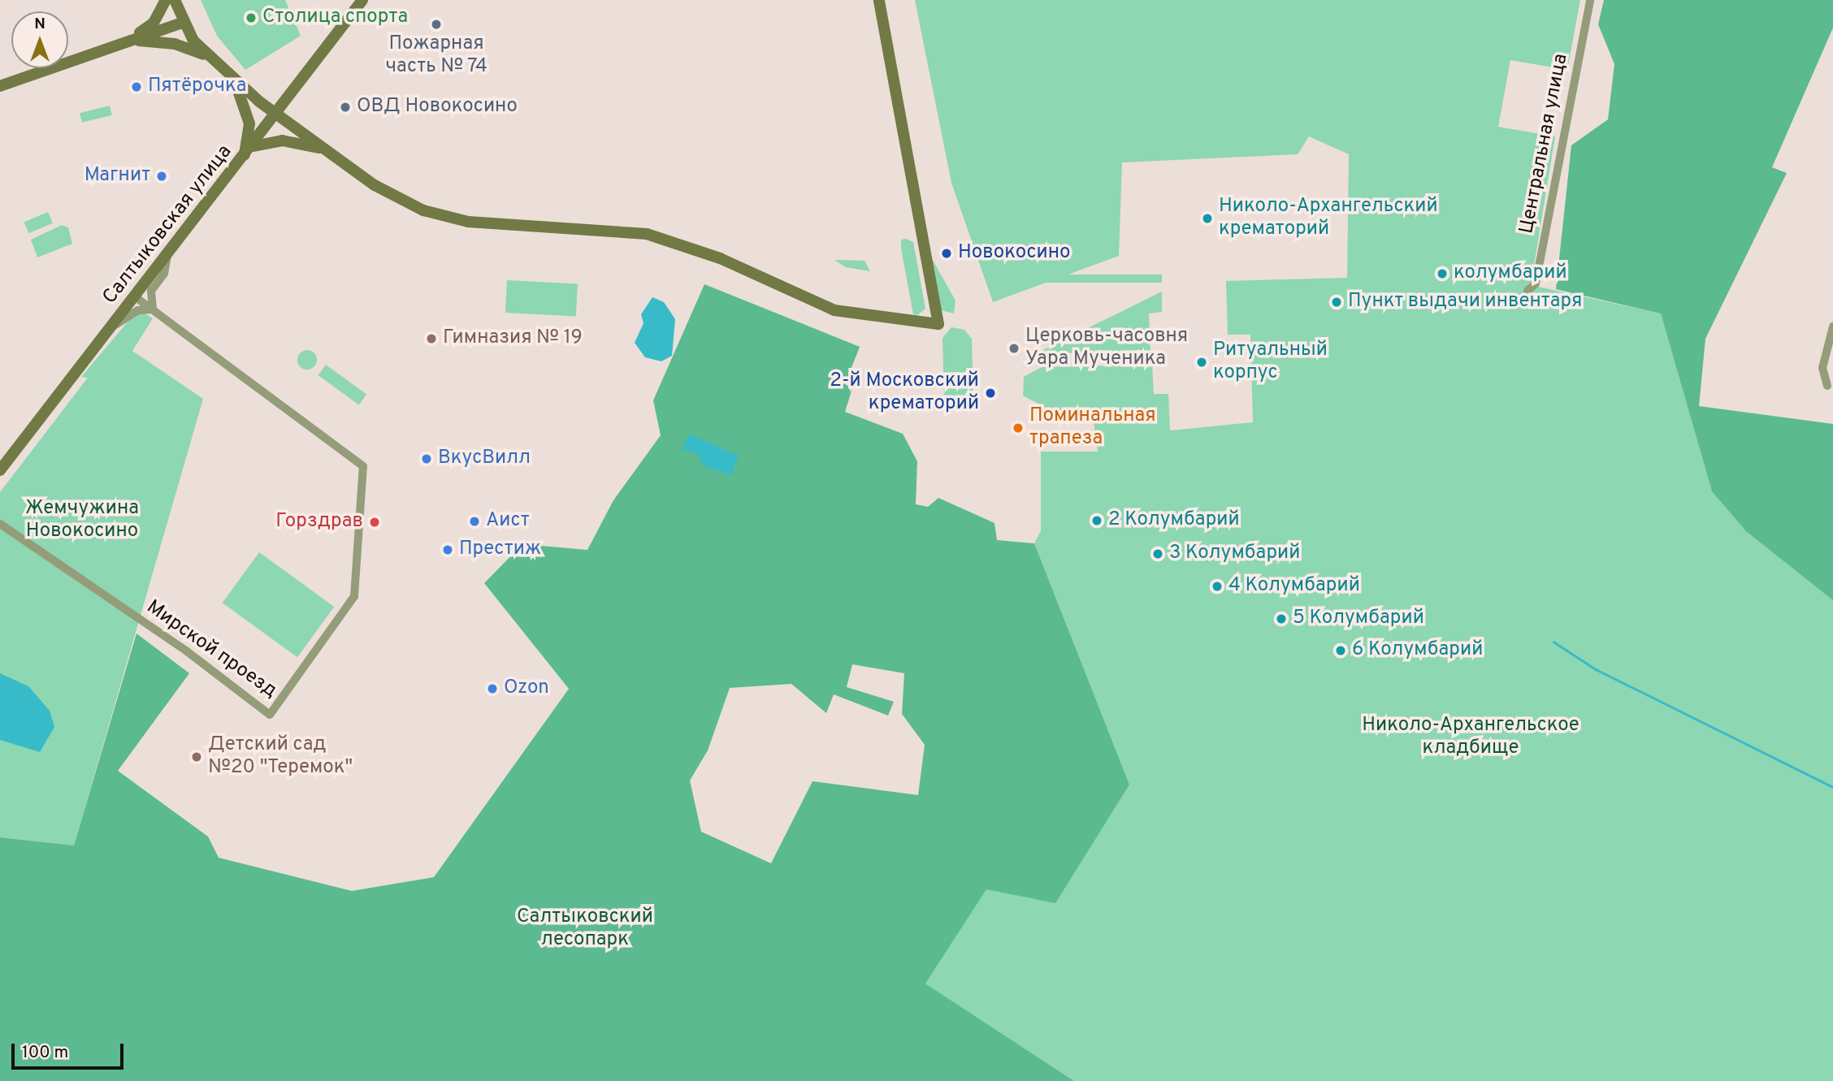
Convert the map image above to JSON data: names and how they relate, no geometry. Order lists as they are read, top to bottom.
{
  "streets": {
    "street": ["Центральная улица", "Салтыковская улица", "Мирской проезд"]
  },
  "crossings": [
    ["Салтыковская улица", "Мирской проезд"]
  ],
  "parks": ["Жемчужина Новокосино", "Николо-Архангельское кладбище", "Салтыковский лесопарк"],
  "places": [
    "Столица спорта",
    "Пожарная часть № 74",
    "Пятёрочка",
    "ОВД Новокосино",
    "Магнит",
    "Николо-Архангельский крематорий",
    "Новокосино",
    "колумбарий",
    "Пункт выдачи инвентаря",
    "Гимназия № 19",
    "Церковь-часовня Уара Мученика",
    "Ритуальный корпус",
    "2-й Московский крематорий",
    "Поминальная трапеза",
    "ВкусВилл",
    "2 Колумбарий",
    "Аист",
    "Горздрав",
    "Престиж",
    "3 Колумбарий",
    "4 Колумбарий",
    "5 Колумбарий",
    "6 Колумбарий",
    "Ozon",
    "Детский сад №20 \"Теремок\""
  ],
  "scale_bar": "100 m",
  "north": "top"
}
